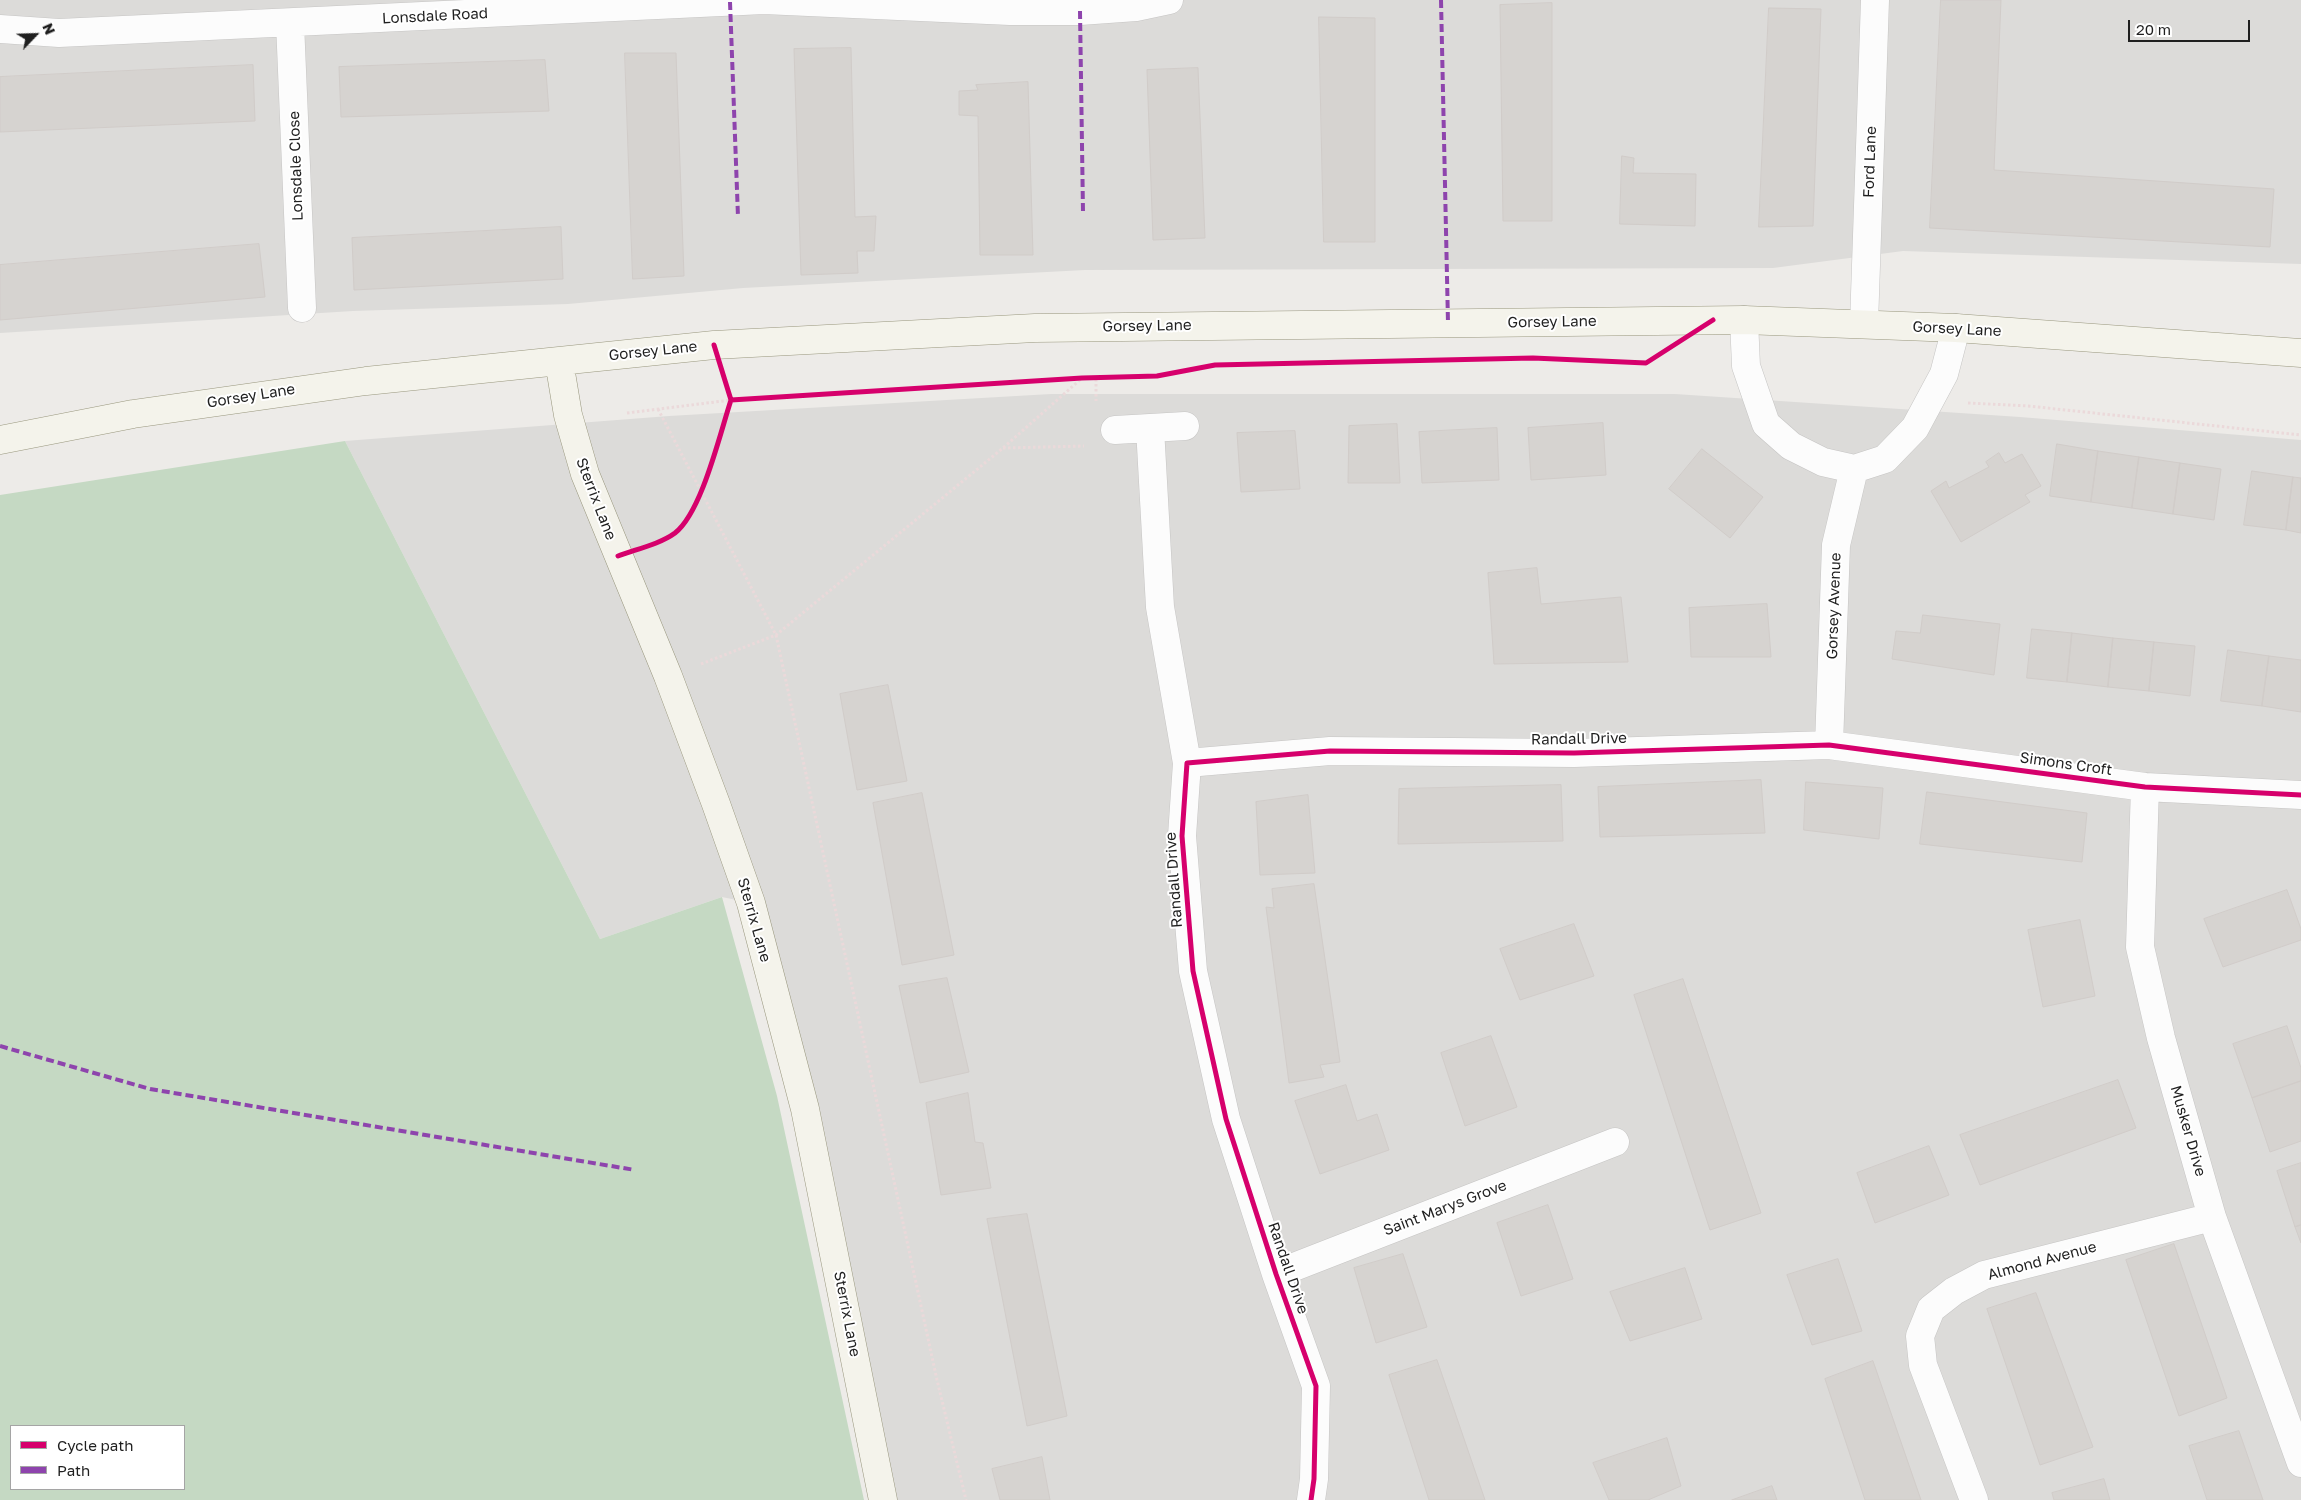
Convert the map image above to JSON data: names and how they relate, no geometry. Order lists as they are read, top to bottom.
{
  "streets": {
    "main road": ["Gorsey Lane", "Sterrix Lane"],
    "street": [
      "Lonsdale Road",
      "Ford Lane",
      "Lonsdale Close",
      "Gorsey Avenue",
      "Randall Drive",
      "Simons Croft",
      "Musker Drive",
      "Saint Marys Grove",
      "Almond Avenue"
    ]
  },
  "crossings": [
    ["Lonsdale Road", "Lonsdale Close"],
    ["Ford Lane", "Gorsey Lane"],
    ["Gorsey Lane", "Sterrix Lane"],
    ["Gorsey Avenue", "Randall Drive"],
    ["Gorsey Avenue", "Simons Croft"],
    ["Randall Drive", "Simons Croft"],
    ["Randall Drive", "Saint Marys Grove"],
    ["Simons Croft", "Musker Drive"],
    ["Musker Drive", "Almond Avenue"]
  ],
  "legend": ["Cycle path", "Path"],
  "scale_bar": "20 m",
  "north": "top right"
}
